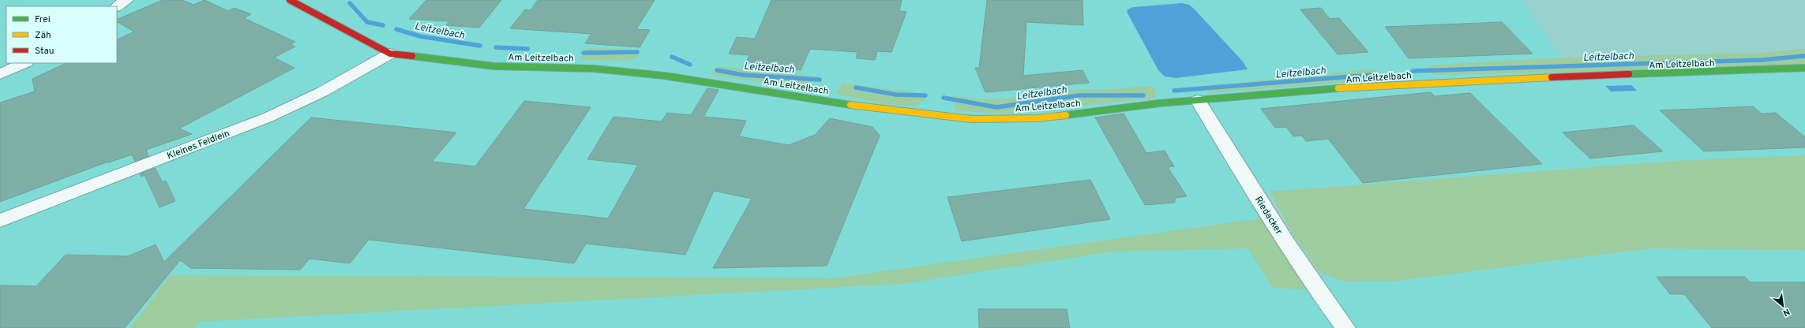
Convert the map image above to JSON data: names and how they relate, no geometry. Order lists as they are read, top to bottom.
{
  "streets": {
    "street": ["Am Leitzelbach", "Kleines Feldlein", "Riedacker"]
  },
  "crossings": [
    ["Am Leitzelbach", "Kleines Feldlein"],
    ["Am Leitzelbach", "Riedacker"]
  ],
  "water": ["Leitzelbach"],
  "legend": ["Frei", "Zäh", "Stau"],
  "north": "bottom right"
}
